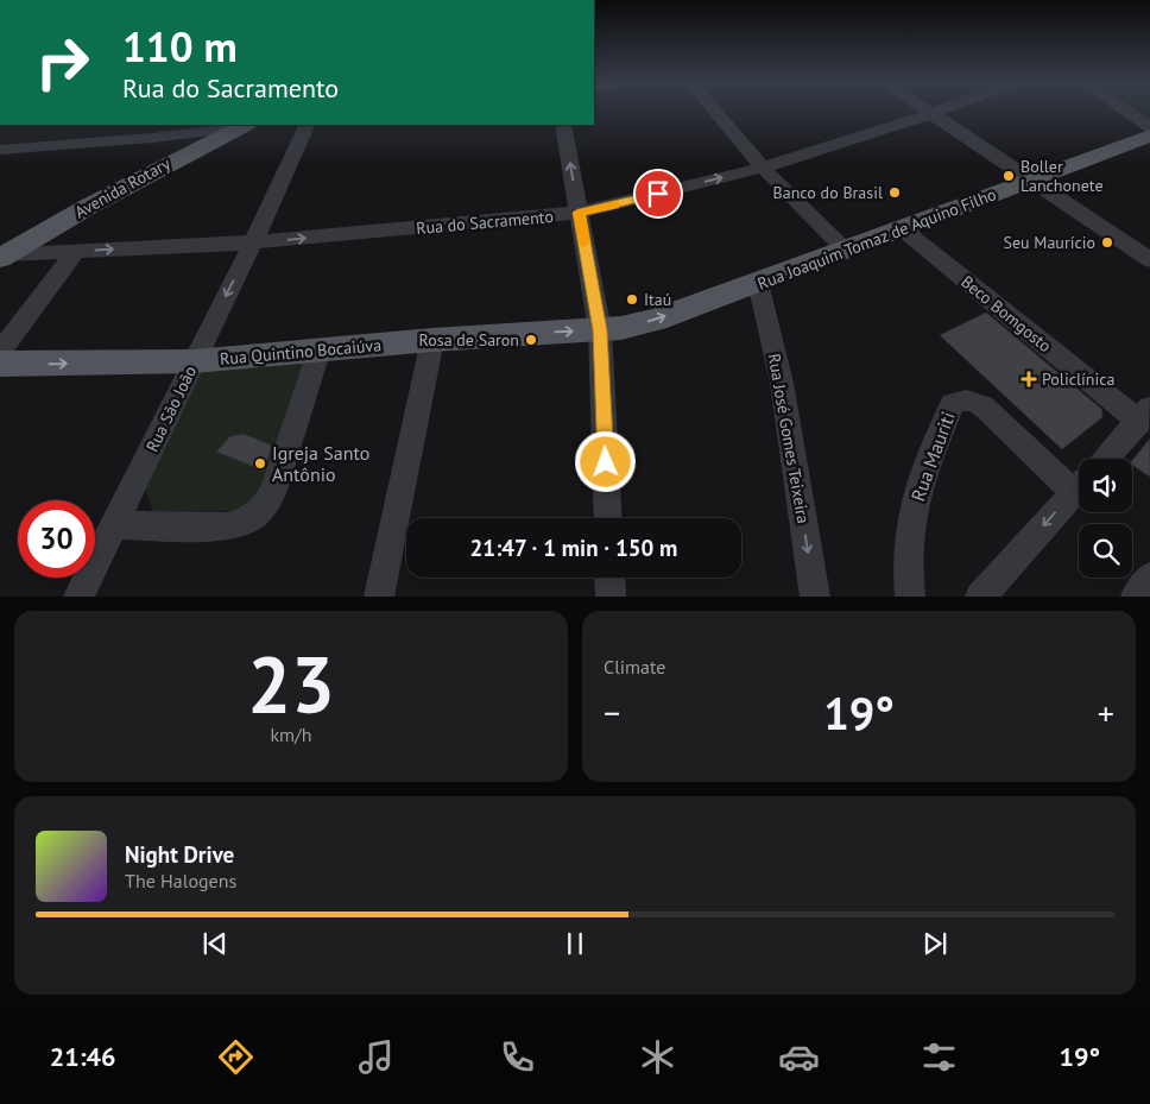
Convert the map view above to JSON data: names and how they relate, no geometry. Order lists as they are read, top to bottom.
{
  "streets": {
    "main road": ["Avenida Rotary", "Rua Joaquim Tomaz de Aquino Filho", "Rua Quintino Bocaiúva"],
    "street": [
      "Rua do Sacramento",
      "Beco Bomgosto",
      "Rua São João",
      "Rua José Gomes Teixeira",
      "Rua Mauriti"
    ]
  },
  "crossings": [
    ["Avenida Rotary", "Rua do Sacramento"],
    ["Rua do Sacramento", "Rua São João"],
    ["Rua Joaquim Tomaz de Aquino Filho", "Beco Bomgosto"],
    ["Rua Joaquim Tomaz de Aquino Filho", "Rua Quintino Bocaiúva"],
    ["Rua Joaquim Tomaz de Aquino Filho", "Rua José Gomes Teixeira"],
    ["Rua Quintino Bocaiúva", "Rua São João"]
  ],
  "one_way": ["Rua do Sacramento", "Rua Quintino Bocaiúva"],
  "places": {
    "other": [
      "Boller Lanchonete",
      "Banco do Brasil",
      "Seu Maurício",
      "Itaú",
      "Rosa de Saron",
      "Igreja Santo Antônio"
    ],
    "health": ["Policlínica"]
  },
  "page": {
    "turn": ["110 m", "Rua do Sacramento"],
    "limit": "30",
    "trip": "21:47 · 1 min · 150 m",
    "tile": [
      ["23", "km/h"],
      "Climate"
    ],
    "heat": ["−", "19°", "+"],
    "song": ["Night Drive", "The Halogens"],
    "tabs": ["21:46", "19°"]
  }
}
